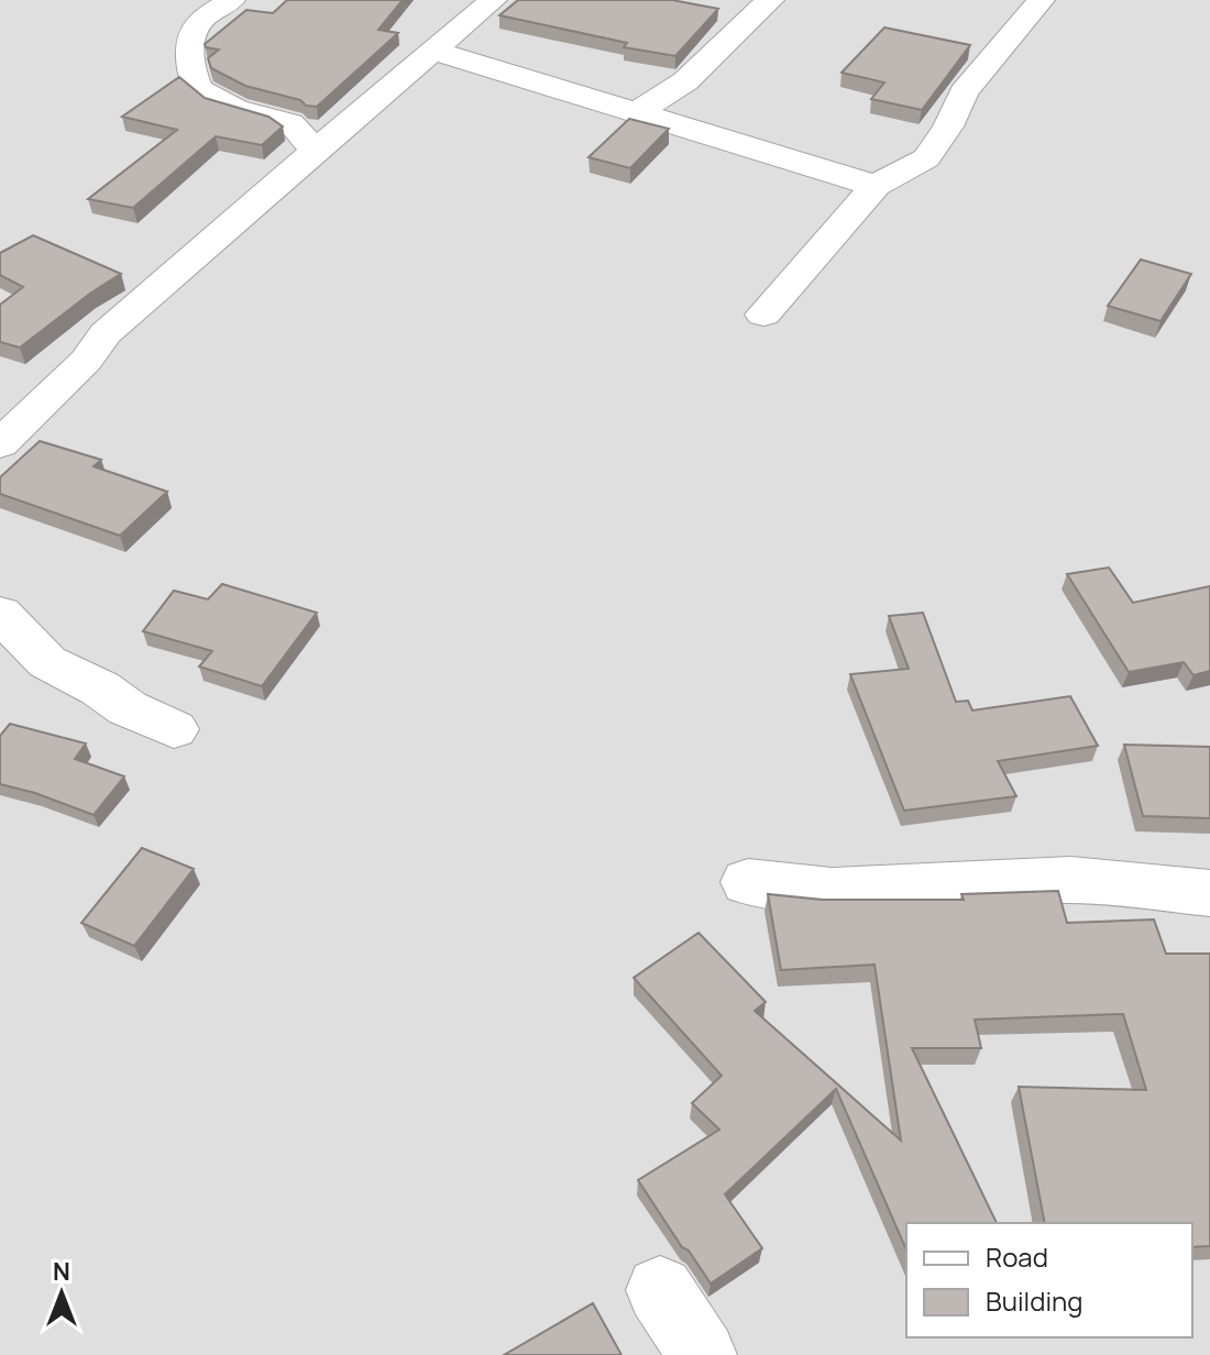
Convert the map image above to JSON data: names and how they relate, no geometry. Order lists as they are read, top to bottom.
{
  "legend": ["Road", "Building"],
  "north": "top"
}
